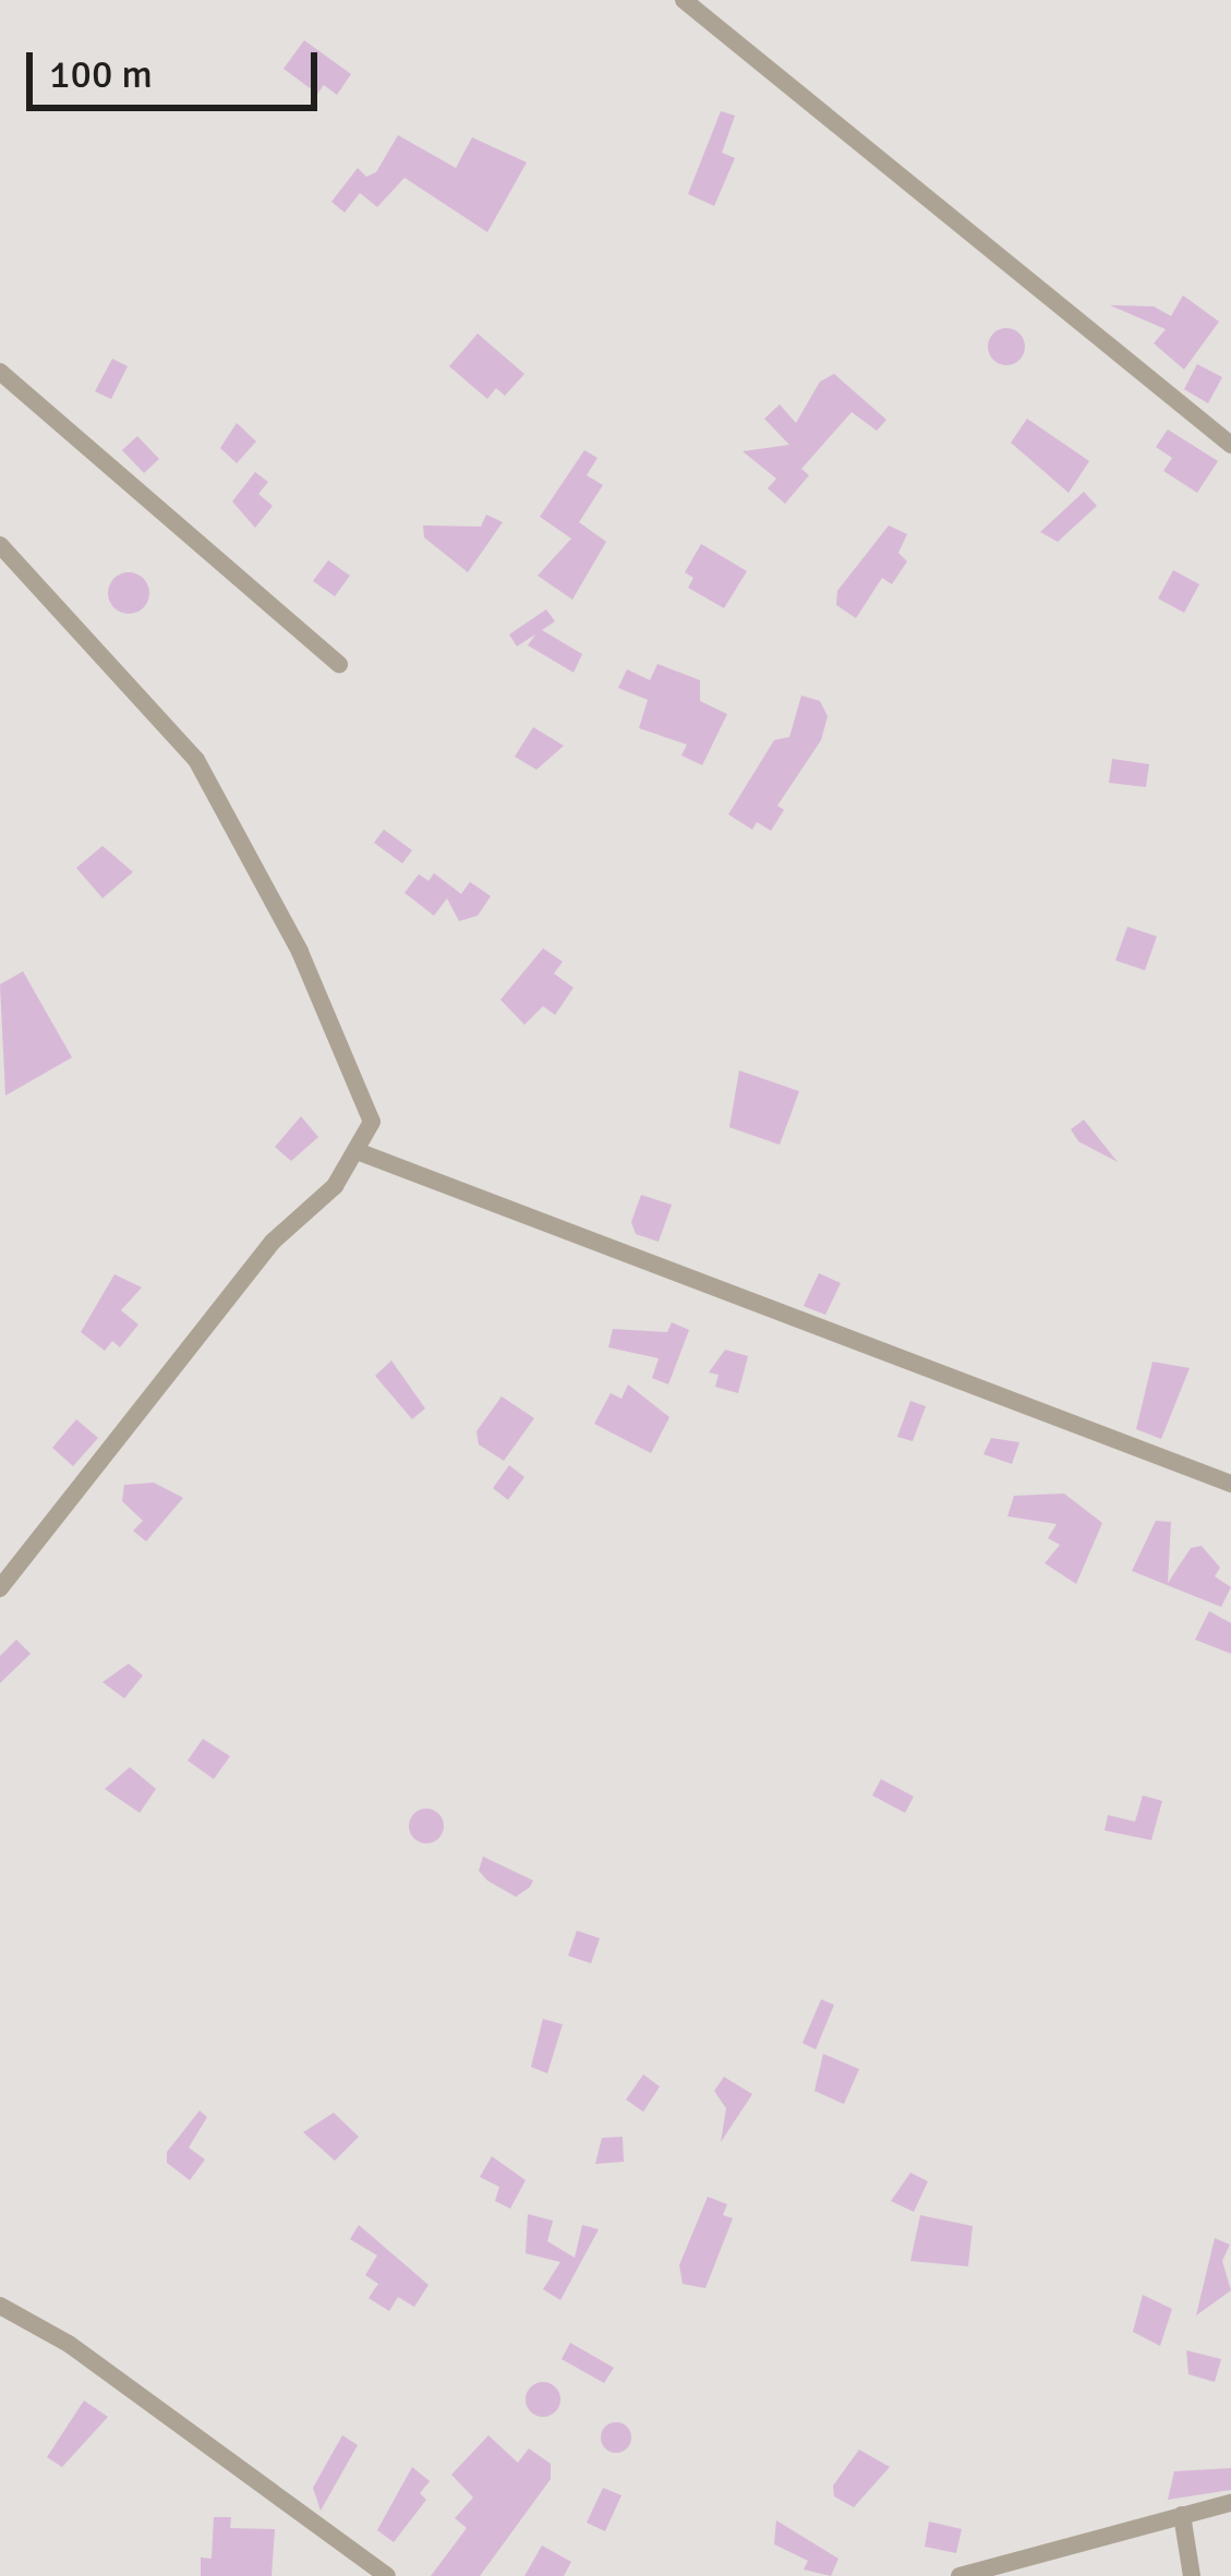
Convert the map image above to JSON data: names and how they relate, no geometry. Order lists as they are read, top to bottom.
{
  "scale_bar": "100 m"
}
